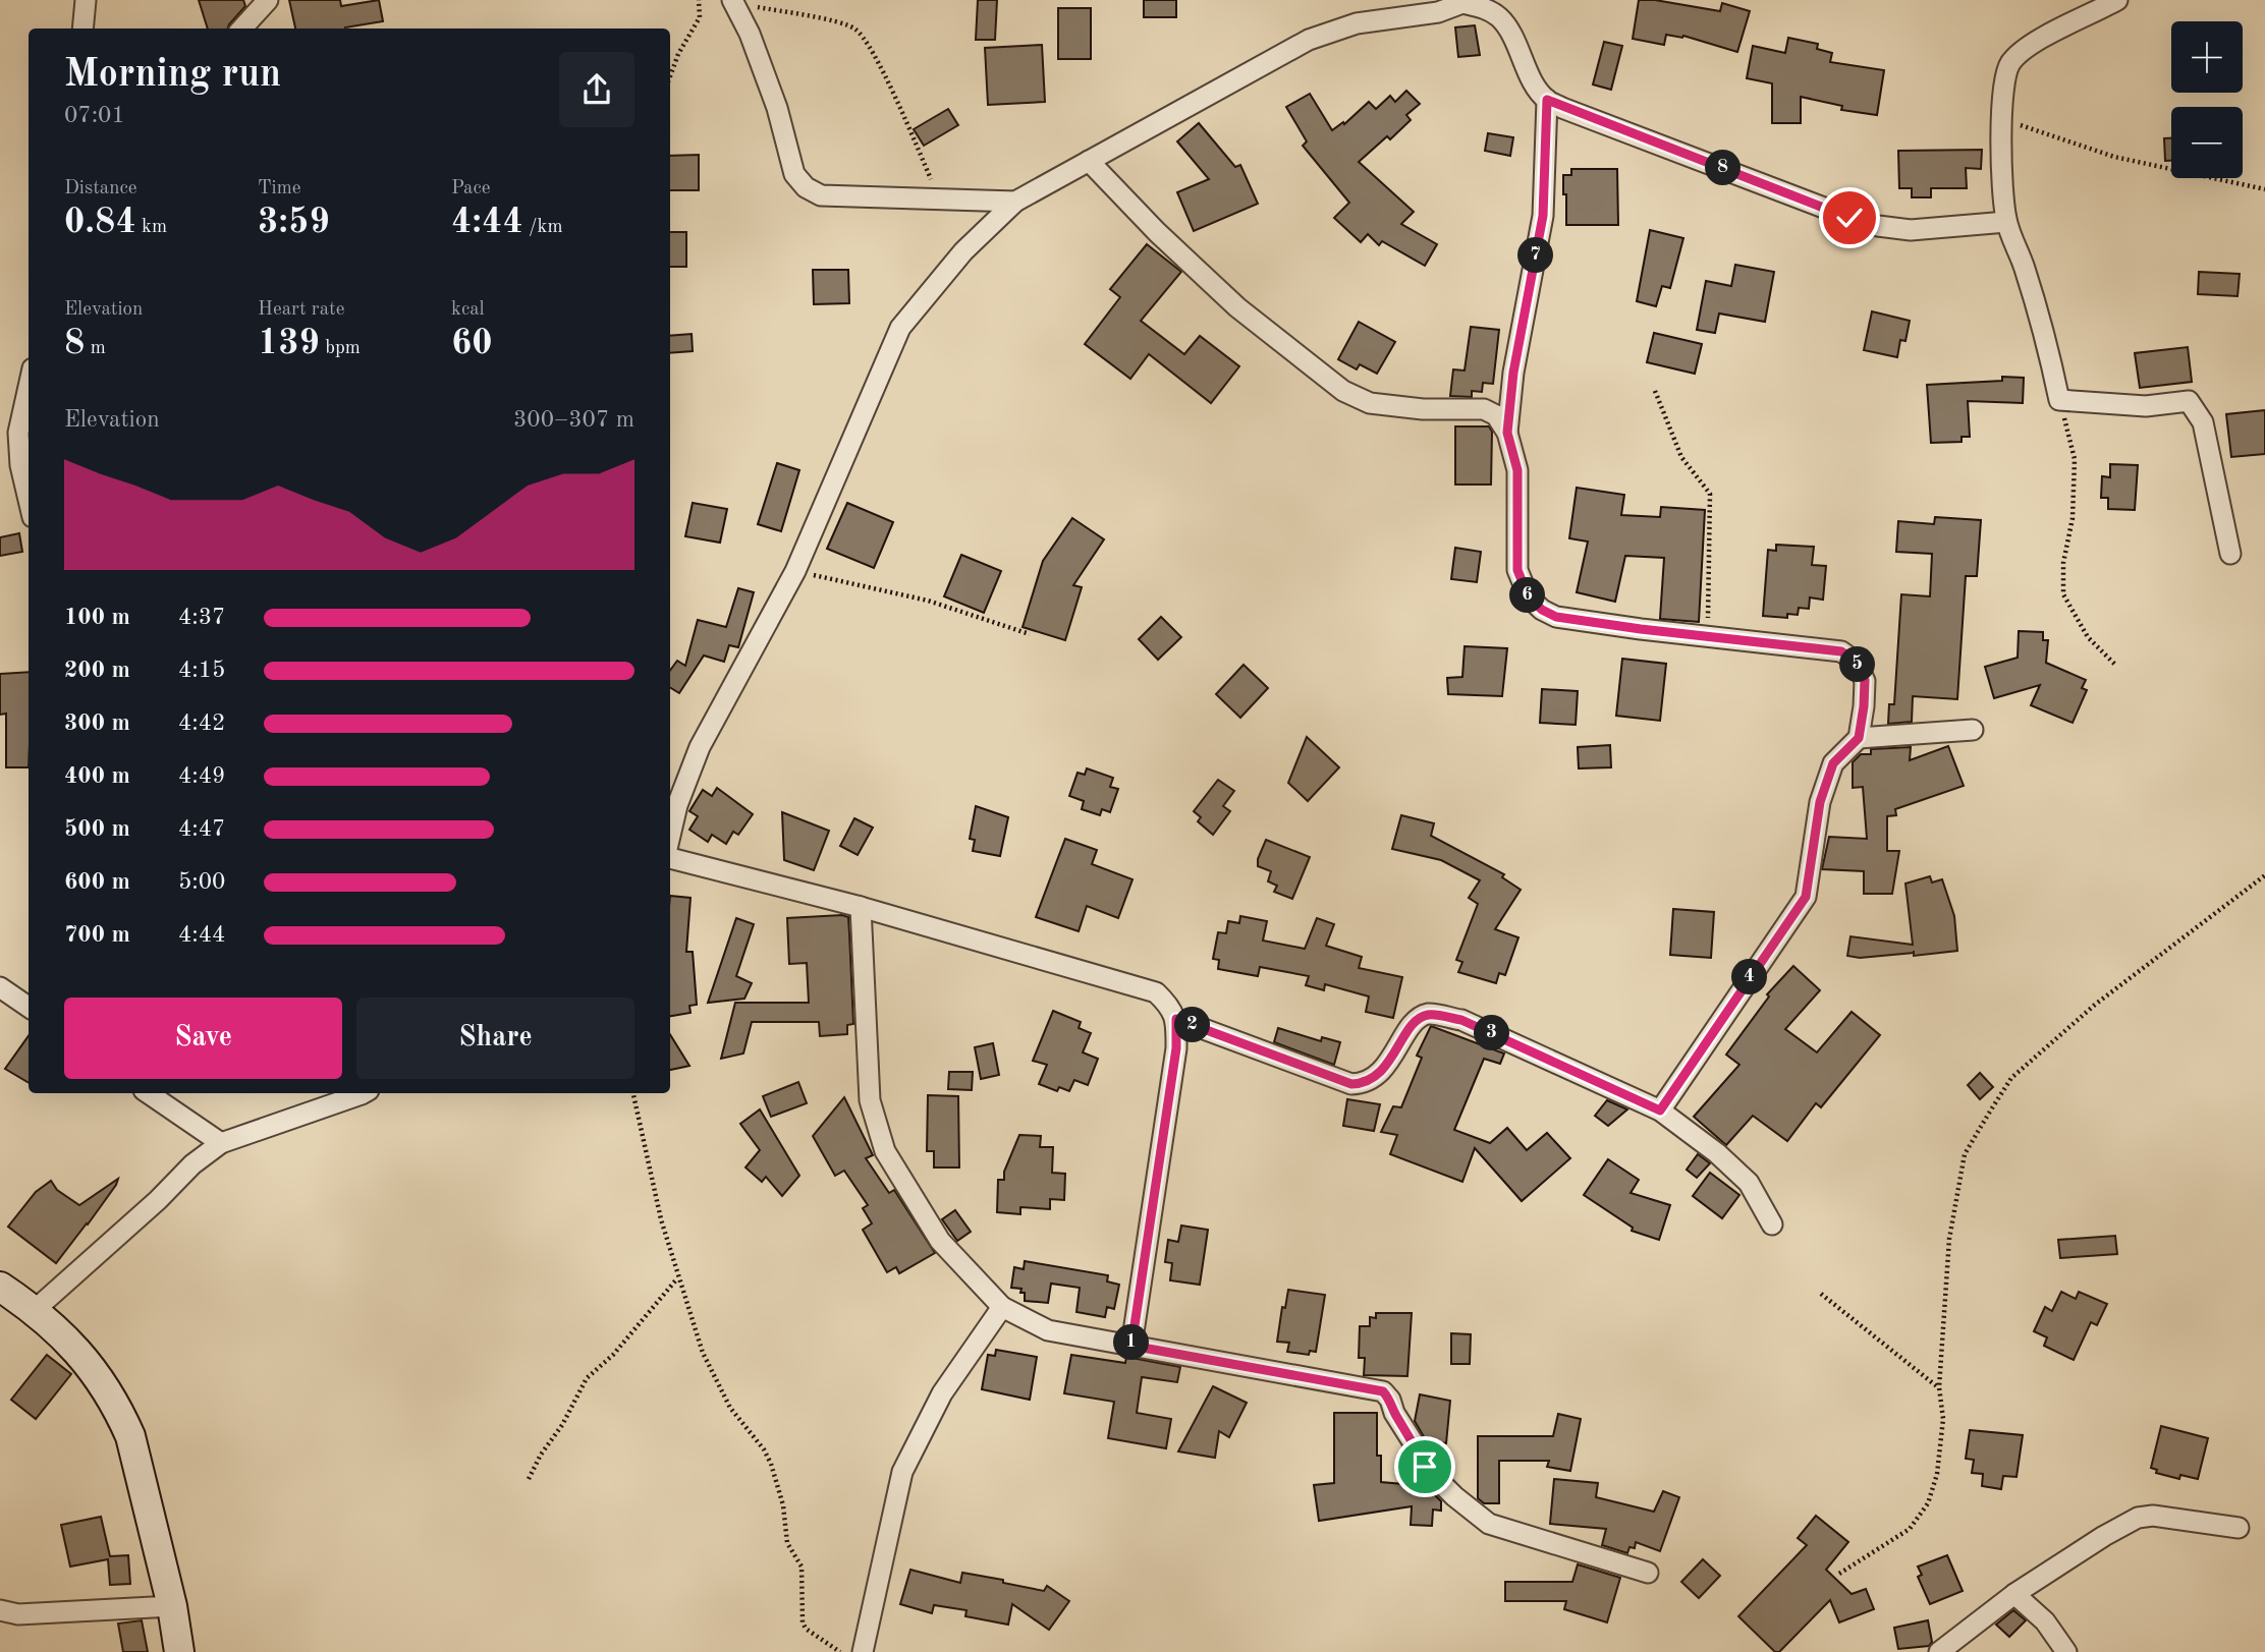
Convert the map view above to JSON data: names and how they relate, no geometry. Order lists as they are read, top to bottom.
{
  "page": {
    "map_buttons": ["+", "−"],
    "heading": ["Morning run", "07:01"],
    "pins": [
      "8",
      "7",
      "6",
      "5",
      "4",
      "2",
      "3",
      "1"
    ],
    "stats": [
      ["Distance", "0.84 km"],
      ["Time", "3:59"],
      ["Pace", "4:44 /km"],
      ["Elevation", "8 m"],
      ["Heart rate", "139 bpm"],
      ["kcal", "60"]
    ],
    "chart": ["Elevation", "300–307 m"],
    "list": [
      {
        "name": "100 m",
        "note": "4:37"
      },
      {
        "name": "200 m",
        "note": "4:15"
      },
      {
        "name": "300 m",
        "note": "4:42"
      },
      {
        "name": "400 m",
        "note": "4:49"
      },
      {
        "name": "500 m",
        "note": "4:47"
      },
      {
        "name": "600 m",
        "note": "5:00"
      },
      {
        "name": "700 m",
        "note": "4:44"
      }
    ],
    "buttons": ["Save", "Share"]
  }
}
